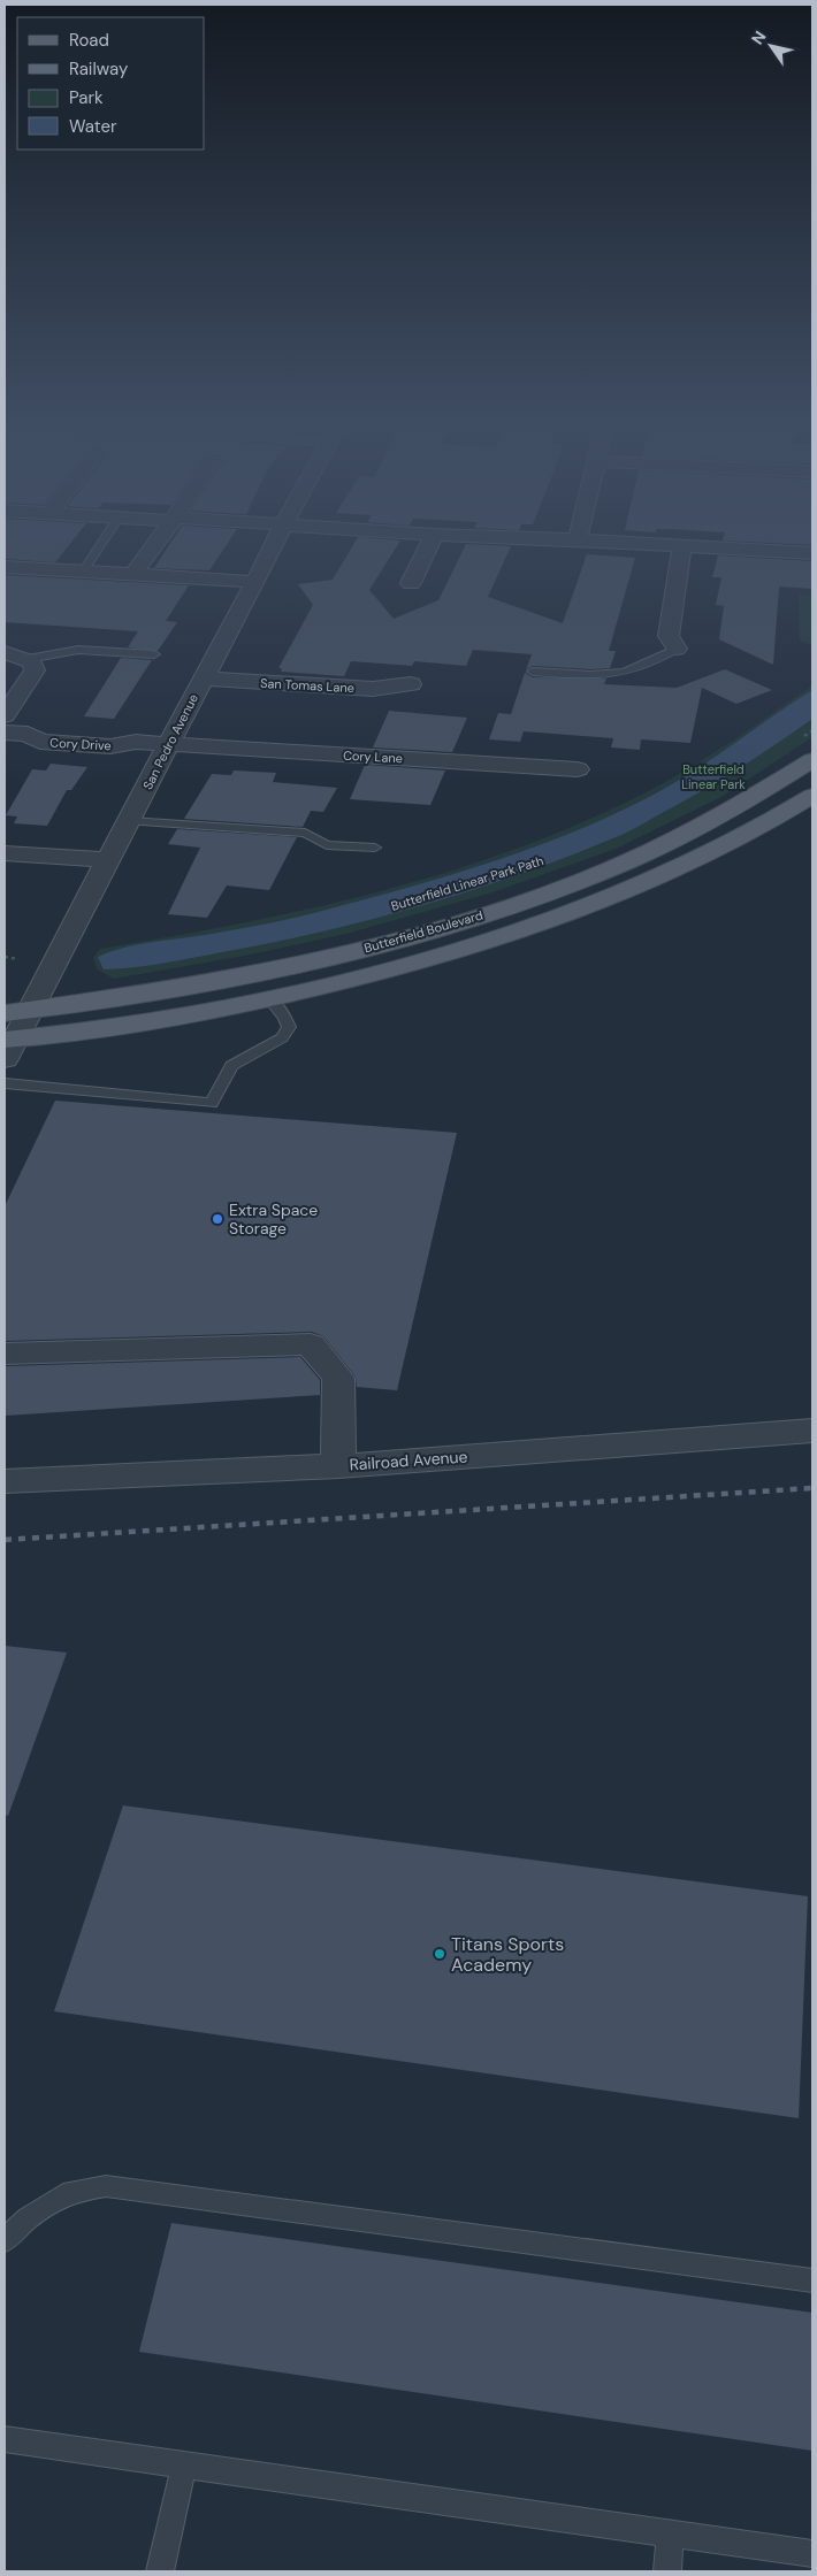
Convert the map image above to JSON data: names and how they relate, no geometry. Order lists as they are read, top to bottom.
{
  "streets": {
    "main road": ["Butterfield Boulevard"],
    "street": [
      "San Tomas Lane",
      "San Pedro Avenue",
      "Cory Drive",
      "Cory Lane",
      "Railroad Avenue"
    ]
  },
  "crossings": [
    ["San Tomas Lane", "San Pedro Avenue"],
    ["San Pedro Avenue", "Cory Drive"],
    ["San Pedro Avenue", "Cory Lane"],
    ["San Pedro Avenue", "Butterfield Boulevard"],
    ["Cory Drive", "Cory Lane"]
  ],
  "parks": ["Butterfield Linear Park"],
  "places": ["Extra Space Storage", "Titans Sports Academy"],
  "legend": [
    "Road",
    "Railway",
    "Park",
    "Water"
  ],
  "north": "top left"
}
